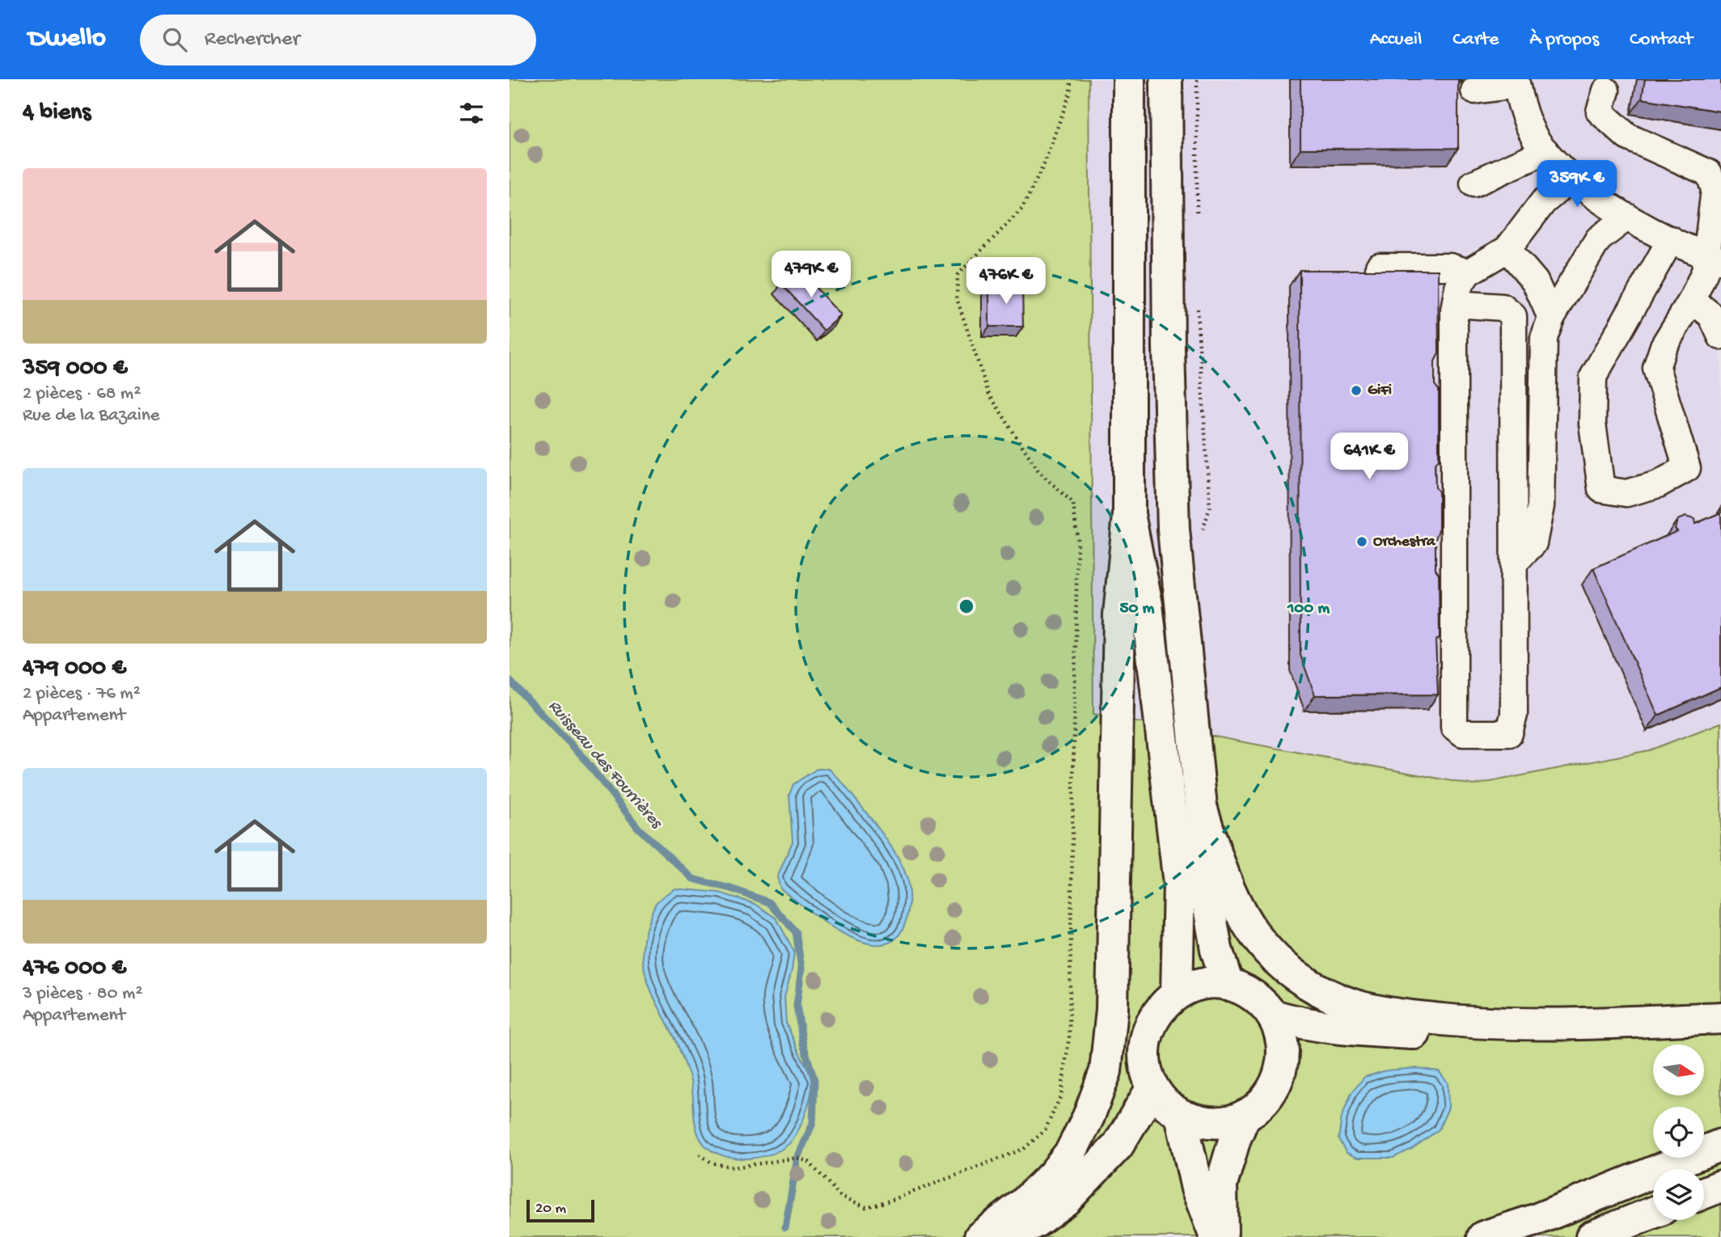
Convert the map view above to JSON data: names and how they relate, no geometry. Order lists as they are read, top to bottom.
{
  "water": ["Ruisseau des Fourrières"],
  "places": ["GiFi", "Orchestra"],
  "scale_bar": "20 m",
  "north": "right",
  "page": {
    "header": "Dwello",
    "search": "Rechercher",
    "nav": [
      "Accueil",
      "Carte",
      "À propos",
      "Contact"
    ],
    "heading": "4 biens",
    "list": [
      {
        "name": "359 000 €",
        "note": "2 pièces · 68 m² · Rue de la Bazaine"
      },
      {
        "name": "479 000 €",
        "note": "2 pièces · 76 m² · Appartement"
      },
      {
        "name": "476 000 €",
        "note": "3 pièces · 80 m² · Appartement"
      }
    ],
    "price": [
      "359K €",
      "479K €",
      "476K €",
      "641K €"
    ],
    "scale": "20 m"
  },
  "rings": ["50 m", "100 m"]
}
